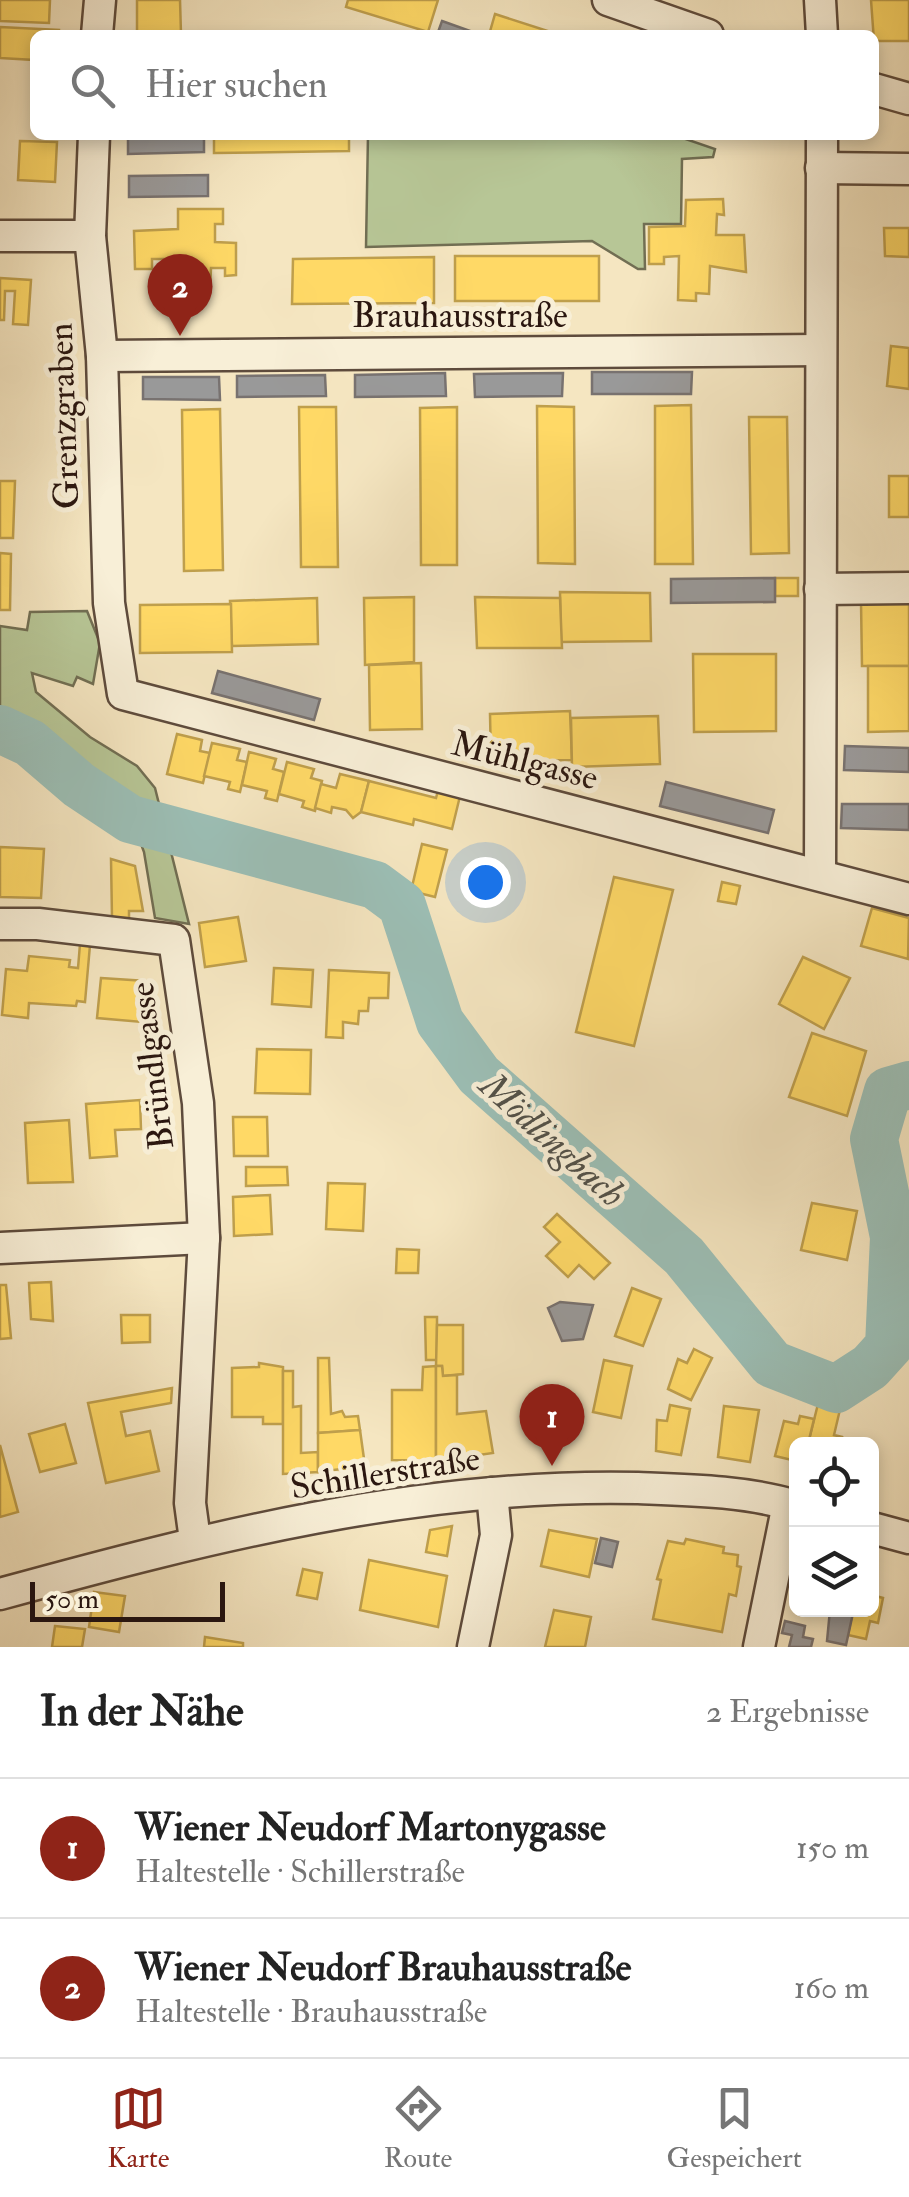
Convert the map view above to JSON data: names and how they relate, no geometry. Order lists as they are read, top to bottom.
{
  "streets": {
    "street": [
      "Brauhausstraße",
      "Grenzgraben",
      "Mühlgasse",
      "Bründlgasse",
      "Schillerstraße"
    ]
  },
  "crossings": [
    ["Brauhausstraße", "Grenzgraben"],
    ["Grenzgraben", "Mühlgasse"],
    ["Bründlgasse", "Schillerstraße"]
  ],
  "water": ["Mödlingbach"],
  "scale_bar": "50 m",
  "page": {
    "search": "Hier suchen",
    "pins": ["2", "1"],
    "scale": "50 m",
    "heading": ["In der Nähe", "2 Ergebnisse"],
    "list": [
      {
        "mark": "1",
        "name": "Wiener Neudorf Martonygasse",
        "note": "Haltestelle · Schillerstraße",
        "value": "150 m"
      },
      {
        "mark": "2",
        "name": "Wiener Neudorf Brauhausstraße",
        "note": "Haltestelle · Brauhausstraße",
        "value": "160 m"
      }
    ],
    "nav": ["Karte", "Route", "Gespeichert"]
  }
}
